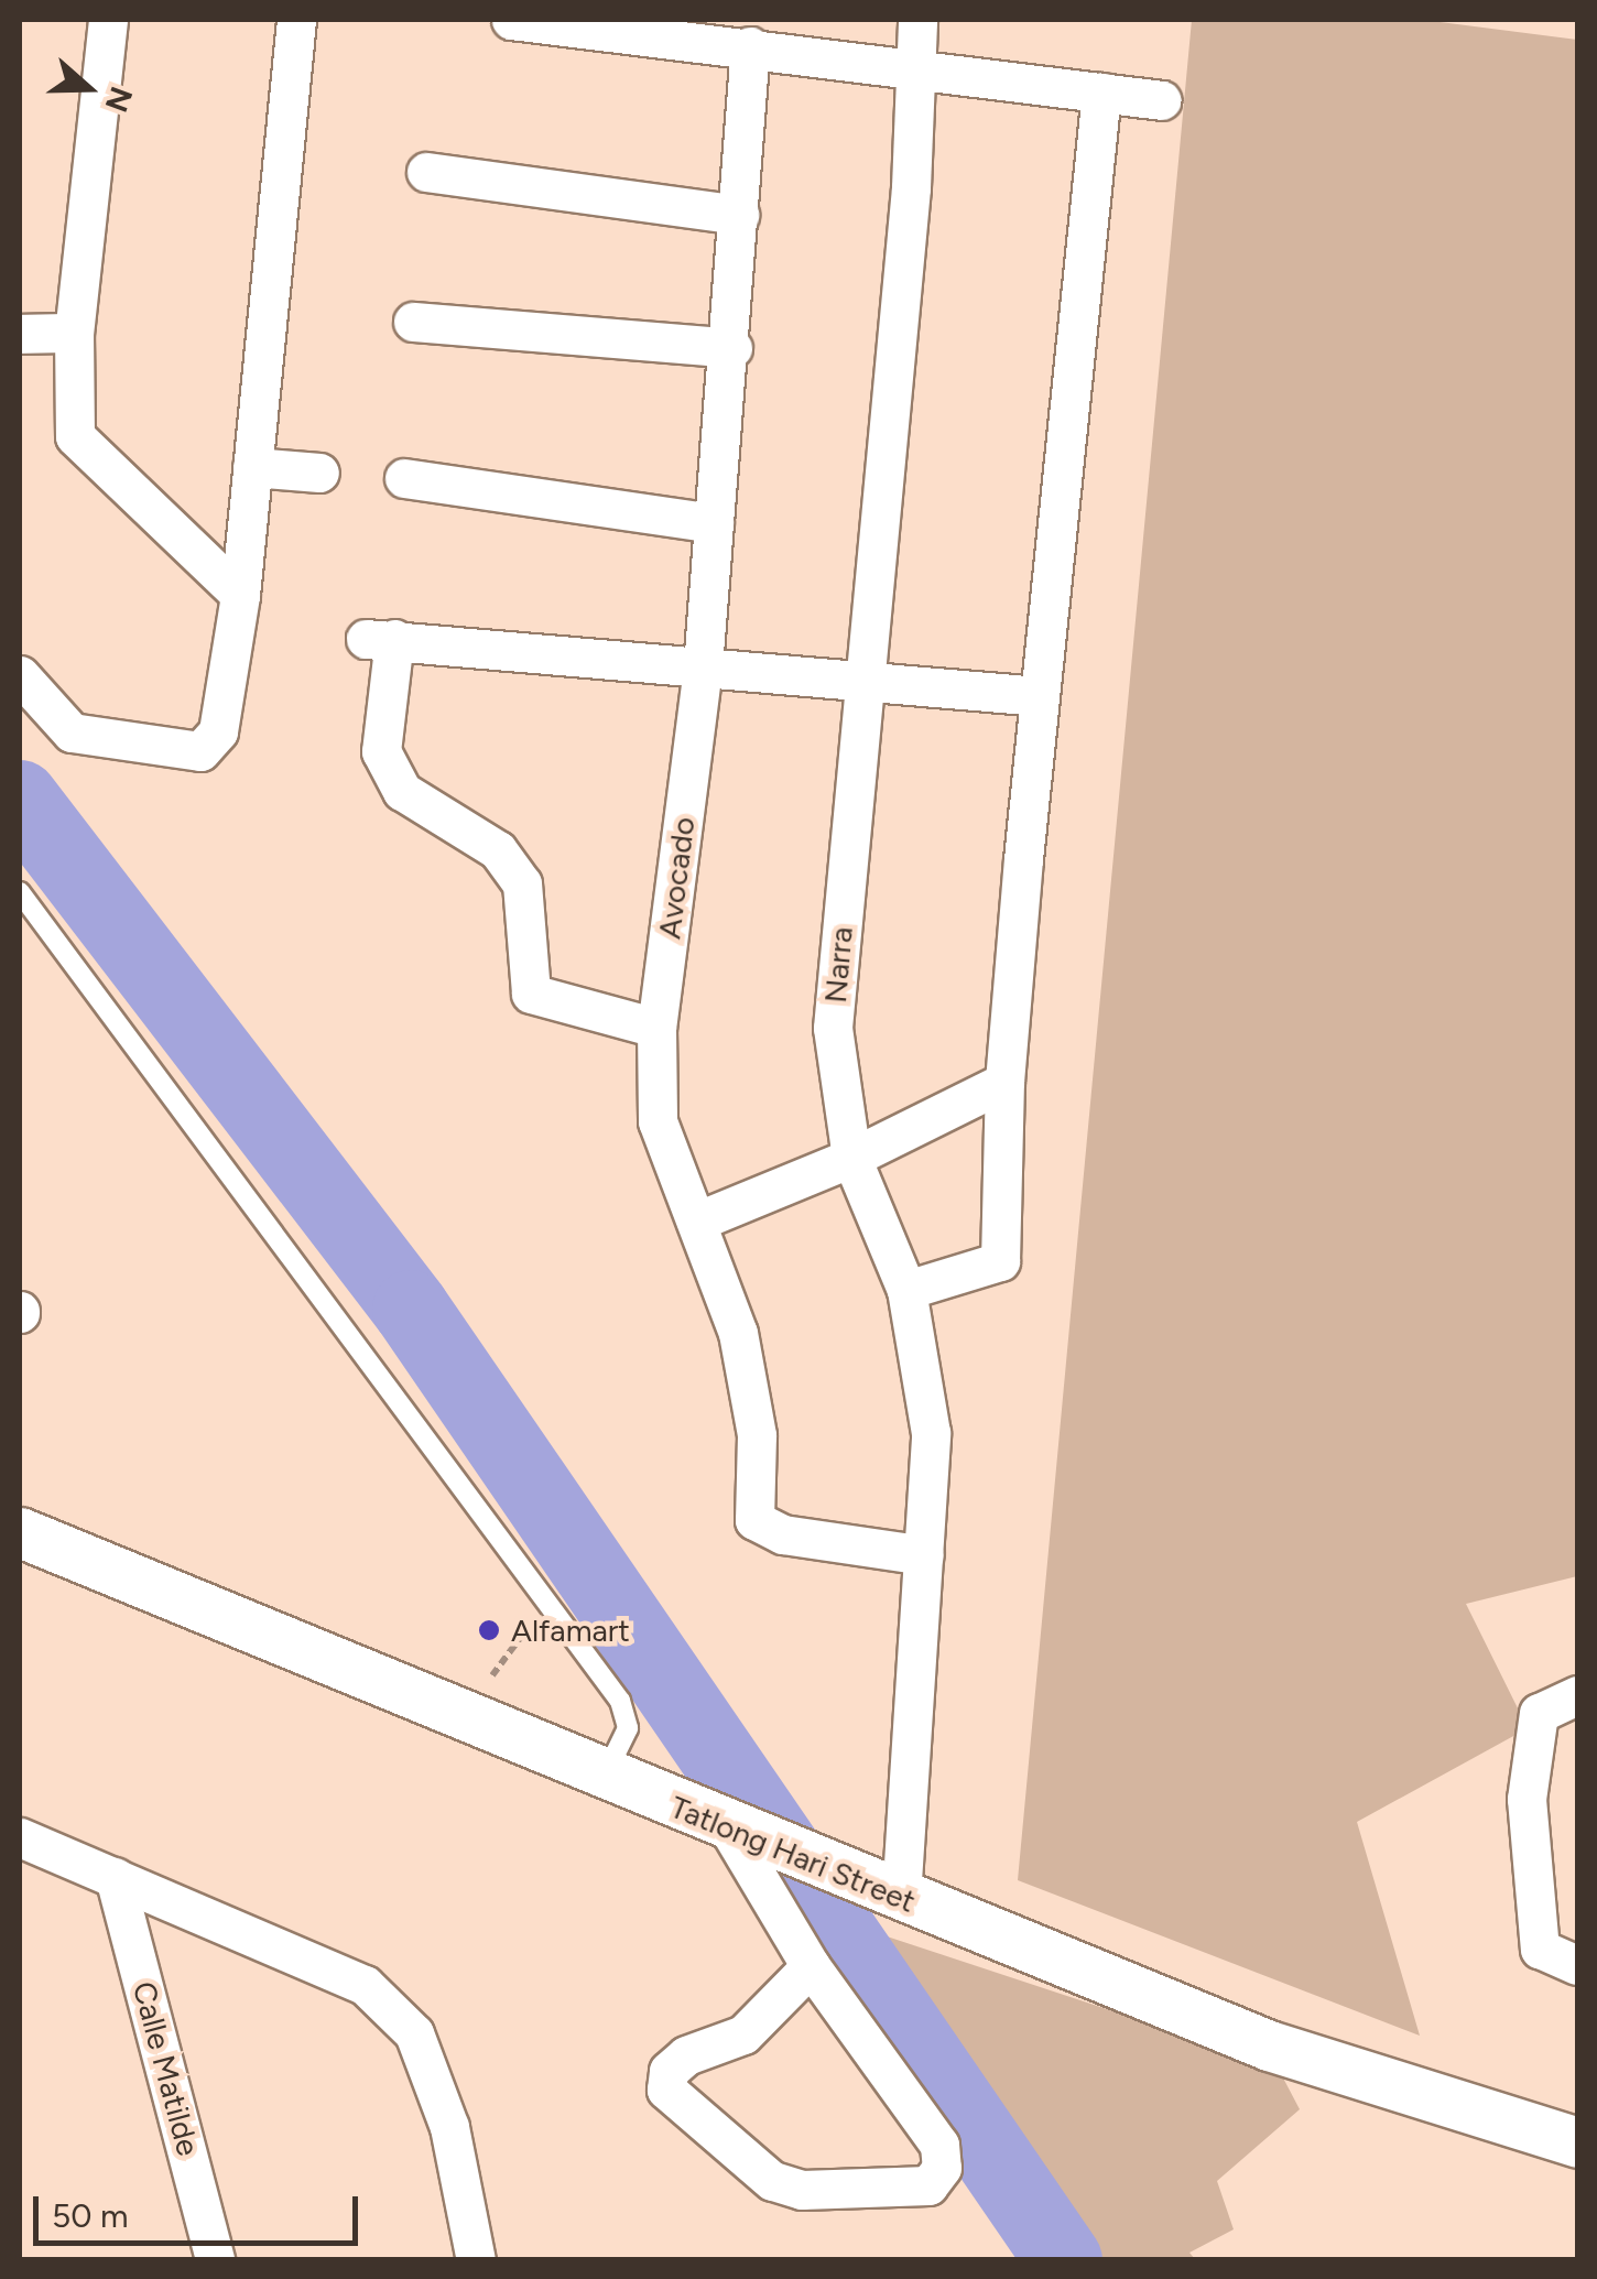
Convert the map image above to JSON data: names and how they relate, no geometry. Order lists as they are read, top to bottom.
{
  "streets": {
    "street": [
      "Avocado",
      "Narra",
      "Tatlong Hari Street",
      "Calle Matilde"
    ]
  },
  "crossings": [
    ["Avocado", "Narra"],
    ["Narra", "Tatlong Hari Street"]
  ],
  "places": ["Alfamart"],
  "scale_bar": "50 m",
  "north": "right"
}
